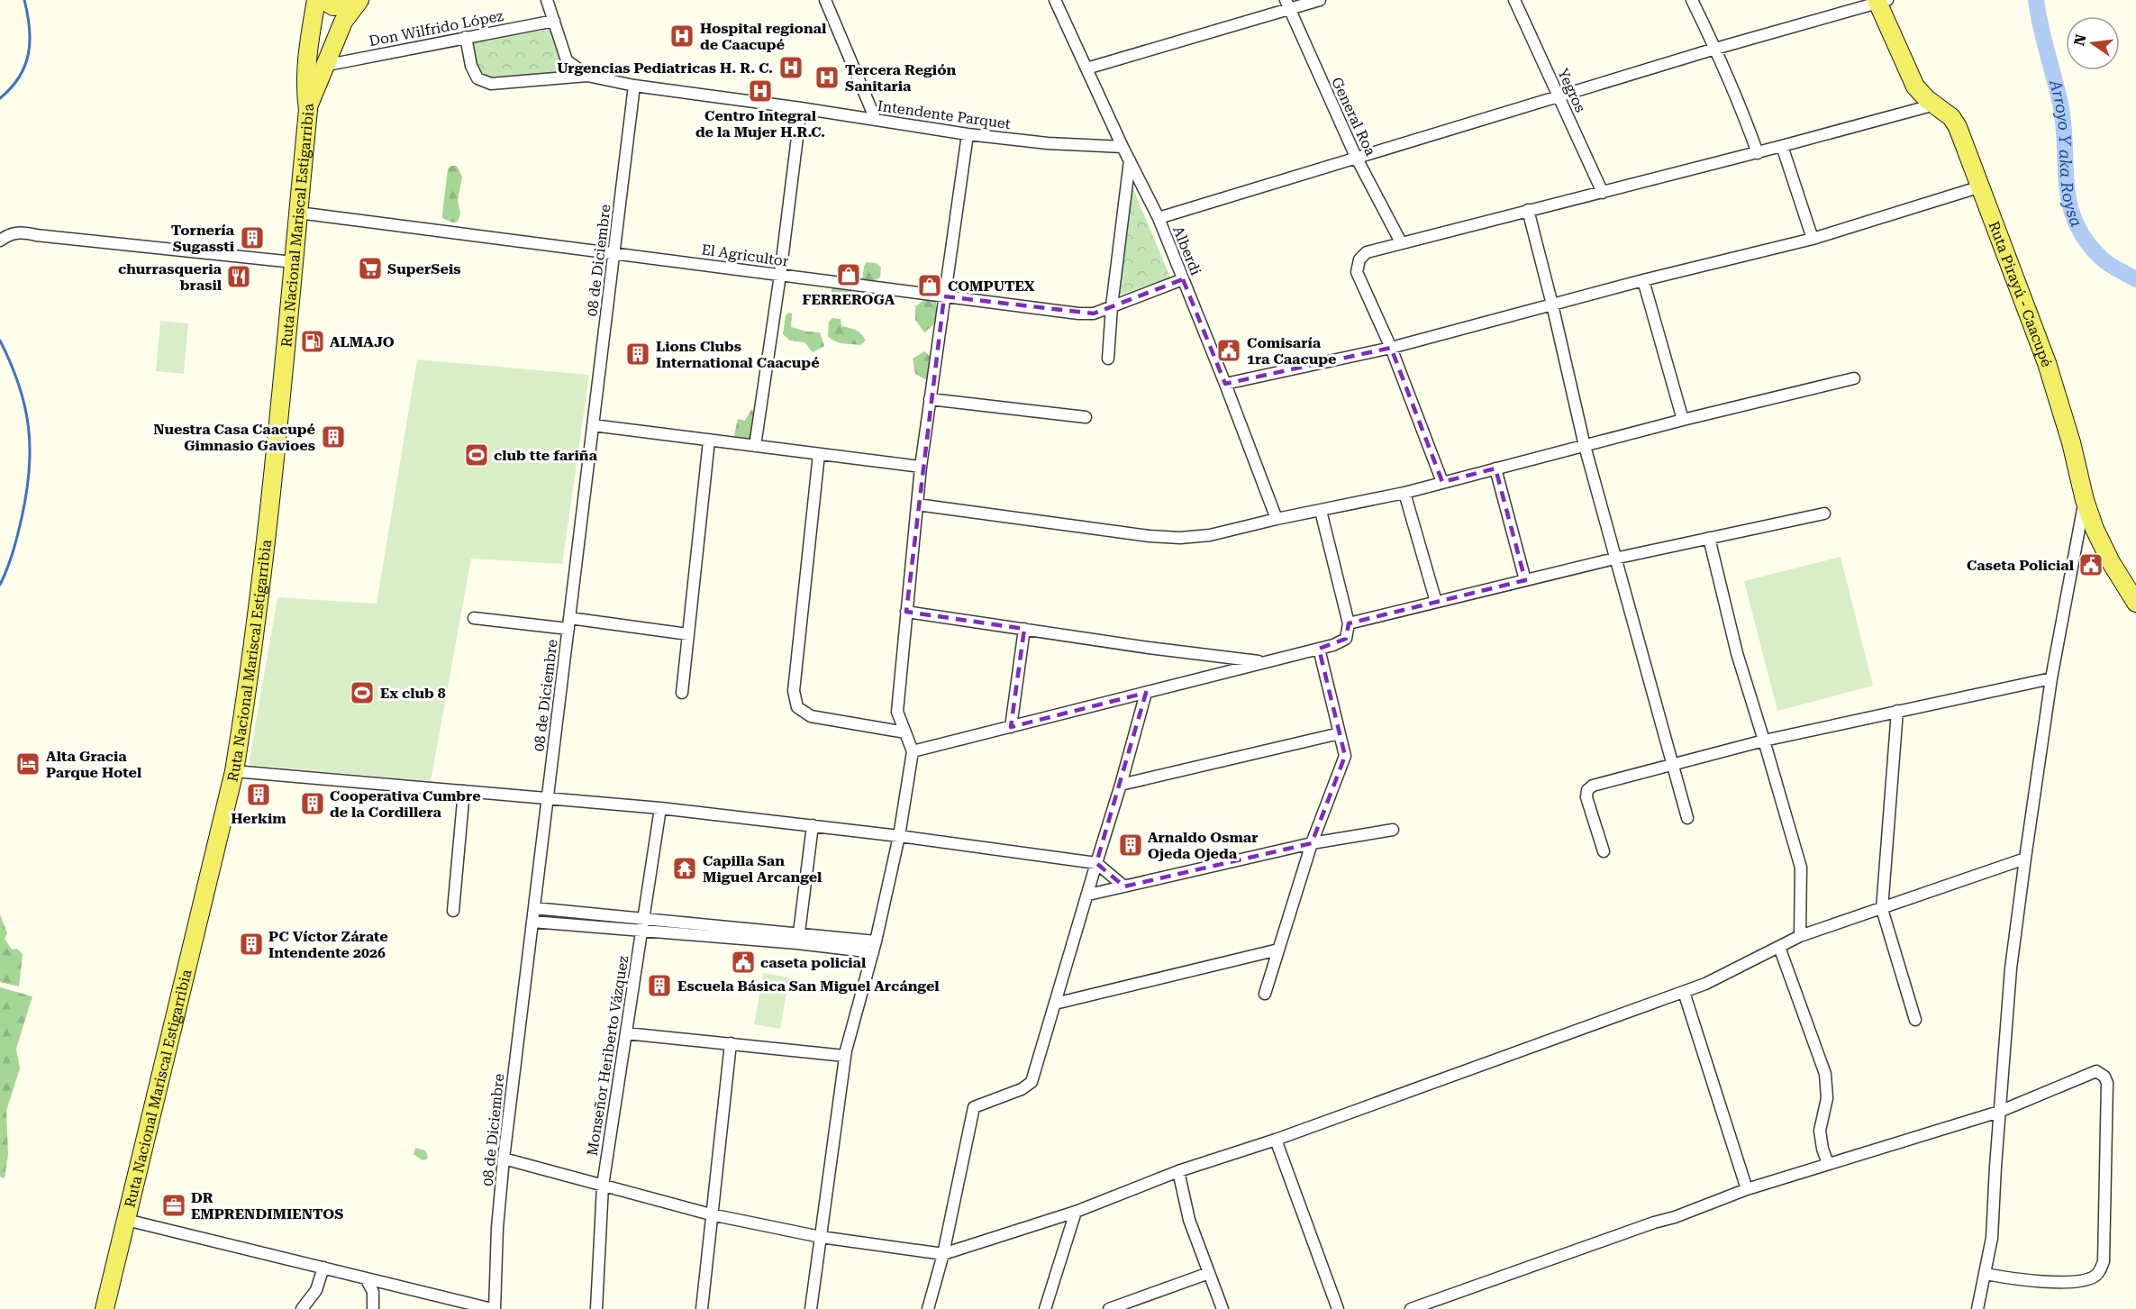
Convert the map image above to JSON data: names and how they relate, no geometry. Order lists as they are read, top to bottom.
{
  "streets": {
    "main road": ["Ruta Nacional Mariscal Estigarribia", "Ruta Pirayú - Caacupé"],
    "street": [
      "Don Wilfrido López",
      "Yegros",
      "Intendente Parquet",
      "General Roa",
      "Alberdi",
      "El Agricultor",
      "08 de Diciembre",
      "Monseñor Heriberto Vázquez"
    ]
  },
  "crossings": [
    ["Intendente Parquet", "Alberdi"],
    ["Intendente Parquet", "08 de Diciembre"],
    ["Ruta Nacional Mariscal Estigarribia", "El Agricultor"],
    ["Alberdi", "El Agricultor"],
    ["El Agricultor", "08 de Diciembre"]
  ],
  "water": ["Arroyo Y aka Roysa"],
  "places": {
    "hospital": [
      "Hospital regional de Caacupé",
      "Urgencias Pediatricas H. R. C.",
      "Tercera Región Sanitaria",
      "Centro Integral de la Mujer H.R.C."
    ],
    "building": [
      "Tornería Sugassti",
      "Lions Clubs International Caacupé",
      "Nuestra Casa Caacupé Gimnasio Gavioes",
      "Herkim",
      "Cooperativa Cumbre de la Cordillera",
      "Arnaldo Osmar Ojeda Ojeda",
      "PC Víctor Zárate Intendente 2026",
      "Escuela Básica San Miguel Arcángel"
    ],
    "supermarket": ["SuperSeis"],
    "shop": ["FERREROGA", "COMPUTEX"],
    "restaurant": ["churrasqueria brasil"],
    "fuel station": ["ALMAJO"],
    "public building": ["Comisaría 1ra Caacupe", "Caseta Policial", "caseta policial"],
    "sports": ["club tte fariña", "Ex club 8"],
    "hotel": ["Alta Gracia Parque Hotel"],
    "temple": ["Capilla San Miguel Arcangel"],
    "office": ["DR EMPRENDIMIENTOS"]
  },
  "north": "left"
}
